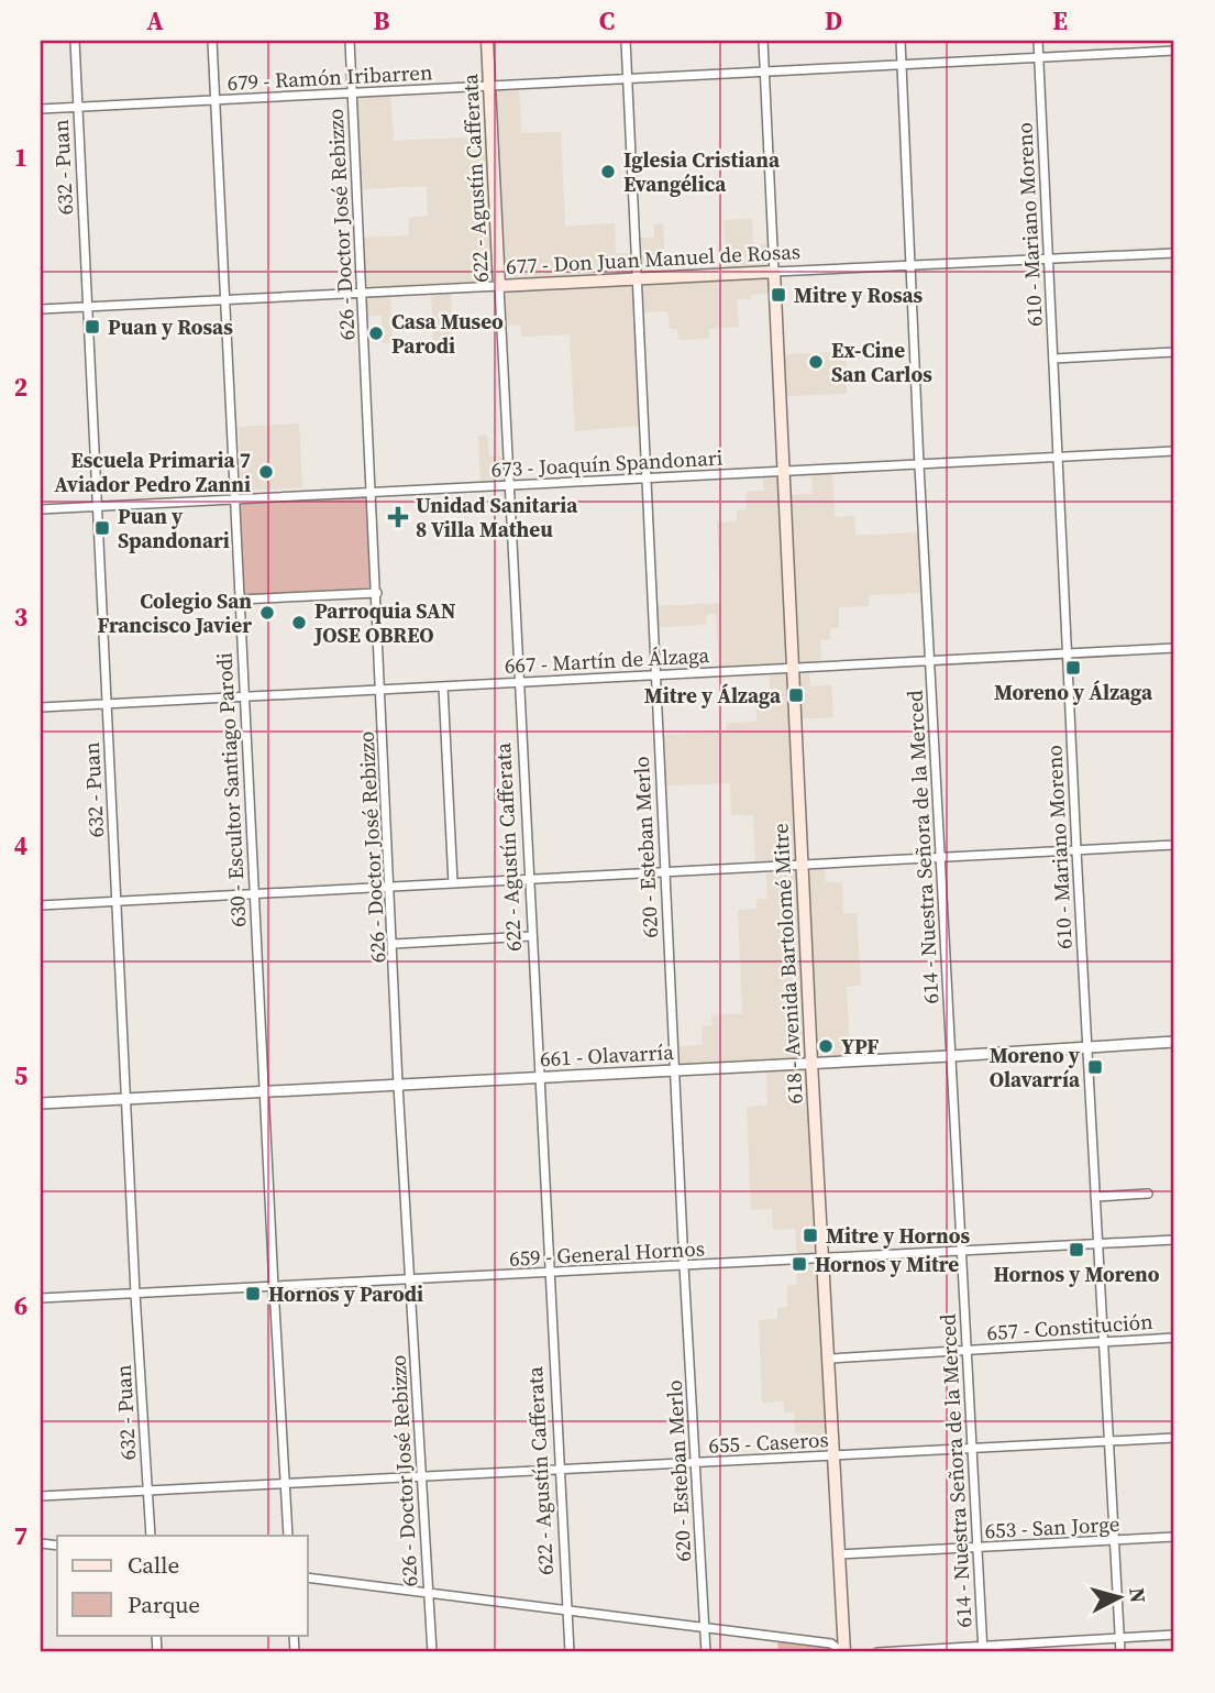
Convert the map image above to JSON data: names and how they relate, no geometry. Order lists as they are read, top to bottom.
{
  "streets": {
    "main road": ["622 - Agustín Cafferata", "677 - Don Juan Manuel de Rosas", "618 - Avenida Bartolomé Mitre"],
    "street": [
      "679 - Ramón Iribarren",
      "632 - Puan",
      "626 - Doctor José Rebizzo",
      "610 - Mariano Moreno",
      "673 - Joaquín Spandonari",
      "667 - Martín de Álzaga",
      "630 - Escultor Santiago Parodi",
      "620 - Esteban Merlo",
      "614 - Nuestra Señora de la Merced",
      "661 - Olavarría",
      "659 - General Hornos",
      "657 - Constitución",
      "655 - Caseros",
      "653 - San Jorge"
    ]
  },
  "crossings": [
    ["679 - Ramón Iribarren", "632 - Puan"],
    ["679 - Ramón Iribarren", "622 - Agustín Cafferata"],
    ["679 - Ramón Iribarren", "626 - Doctor José Rebizzo"],
    ["679 - Ramón Iribarren", "610 - Mariano Moreno"],
    ["679 - Ramón Iribarren", "630 - Escultor Santiago Parodi"],
    ["679 - Ramón Iribarren", "620 - Esteban Merlo"],
    ["679 - Ramón Iribarren", "614 - Nuestra Señora de la Merced"],
    ["632 - Puan", "677 - Don Juan Manuel de Rosas"],
    ["632 - Puan", "673 - Joaquín Spandonari"],
    ["632 - Puan", "667 - Martín de Álzaga"],
    ["632 - Puan", "661 - Olavarría"],
    ["632 - Puan", "659 - General Hornos"],
    ["632 - Puan", "655 - Caseros"],
    ["622 - Agustín Cafferata", "677 - Don Juan Manuel de Rosas"],
    ["622 - Agustín Cafferata", "673 - Joaquín Spandonari"],
    ["622 - Agustín Cafferata", "667 - Martín de Álzaga"],
    ["622 - Agustín Cafferata", "661 - Olavarría"],
    ["622 - Agustín Cafferata", "659 - General Hornos"],
    ["622 - Agustín Cafferata", "655 - Caseros"],
    ["626 - Doctor José Rebizzo", "677 - Don Juan Manuel de Rosas"],
    ["626 - Doctor José Rebizzo", "673 - Joaquín Spandonari"],
    ["626 - Doctor José Rebizzo", "667 - Martín de Álzaga"],
    ["626 - Doctor José Rebizzo", "661 - Olavarría"],
    ["626 - Doctor José Rebizzo", "659 - General Hornos"],
    ["626 - Doctor José Rebizzo", "655 - Caseros"],
    ["610 - Mariano Moreno", "677 - Don Juan Manuel de Rosas"],
    ["610 - Mariano Moreno", "673 - Joaquín Spandonari"],
    ["610 - Mariano Moreno", "667 - Martín de Álzaga"],
    ["610 - Mariano Moreno", "661 - Olavarría"],
    ["610 - Mariano Moreno", "659 - General Hornos"],
    ["610 - Mariano Moreno", "657 - Constitución"],
    ["610 - Mariano Moreno", "655 - Caseros"],
    ["610 - Mariano Moreno", "653 - San Jorge"],
    ["677 - Don Juan Manuel de Rosas", "630 - Escultor Santiago Parodi"],
    ["677 - Don Juan Manuel de Rosas", "620 - Esteban Merlo"],
    ["677 - Don Juan Manuel de Rosas", "614 - Nuestra Señora de la Merced"],
    ["677 - Don Juan Manuel de Rosas", "618 - Avenida Bartolomé Mitre"],
    ["673 - Joaquín Spandonari", "630 - Escultor Santiago Parodi"],
    ["673 - Joaquín Spandonari", "620 - Esteban Merlo"],
    ["673 - Joaquín Spandonari", "614 - Nuestra Señora de la Merced"],
    ["673 - Joaquín Spandonari", "618 - Avenida Bartolomé Mitre"],
    ["667 - Martín de Álzaga", "630 - Escultor Santiago Parodi"],
    ["667 - Martín de Álzaga", "620 - Esteban Merlo"],
    ["667 - Martín de Álzaga", "614 - Nuestra Señora de la Merced"],
    ["667 - Martín de Álzaga", "618 - Avenida Bartolomé Mitre"],
    ["630 - Escultor Santiago Parodi", "661 - Olavarría"],
    ["630 - Escultor Santiago Parodi", "659 - General Hornos"],
    ["630 - Escultor Santiago Parodi", "655 - Caseros"],
    ["620 - Esteban Merlo", "661 - Olavarría"],
    ["620 - Esteban Merlo", "659 - General Hornos"],
    ["620 - Esteban Merlo", "655 - Caseros"],
    ["614 - Nuestra Señora de la Merced", "661 - Olavarría"],
    ["614 - Nuestra Señora de la Merced", "659 - General Hornos"],
    ["614 - Nuestra Señora de la Merced", "657 - Constitución"],
    ["614 - Nuestra Señora de la Merced", "655 - Caseros"],
    ["614 - Nuestra Señora de la Merced", "653 - San Jorge"],
    ["618 - Avenida Bartolomé Mitre", "661 - Olavarría"],
    ["618 - Avenida Bartolomé Mitre", "659 - General Hornos"],
    ["618 - Avenida Bartolomé Mitre", "657 - Constitución"],
    ["618 - Avenida Bartolomé Mitre", "655 - Caseros"],
    ["618 - Avenida Bartolomé Mitre", "653 - San Jorge"]
  ],
  "places": {
    "other": [
      "Iglesia Cristiana Evangélica",
      "Casa Museo Parodi",
      "Ex-Cine San Carlos",
      "Escuela Primaria 7 Aviador Pedro Zanni",
      "Colegio San Francisco Javier",
      "Parroquia SAN JOSE OBREO",
      "YPF"
    ],
    "transit": [
      "Mitre y Rosas",
      "Puan y Rosas",
      "Puan y Spandonari",
      "Moreno y Álzaga",
      "Mitre y Álzaga",
      "Moreno y Olavarría",
      "Mitre y Hornos",
      "Hornos y Moreno",
      "Hornos y Mitre",
      "Hornos y Parodi"
    ],
    "health": ["Unidad Sanitaria 8 Villa Matheu"]
  },
  "legend": ["Calle", "Parque"],
  "north": "right",
  "grid": {
    "columns": [
      "A",
      "B",
      "C",
      "D",
      "E"
    ],
    "rows": [
      "1",
      "2",
      "3",
      "4",
      "5",
      "6",
      "7"
    ]
  }
}
